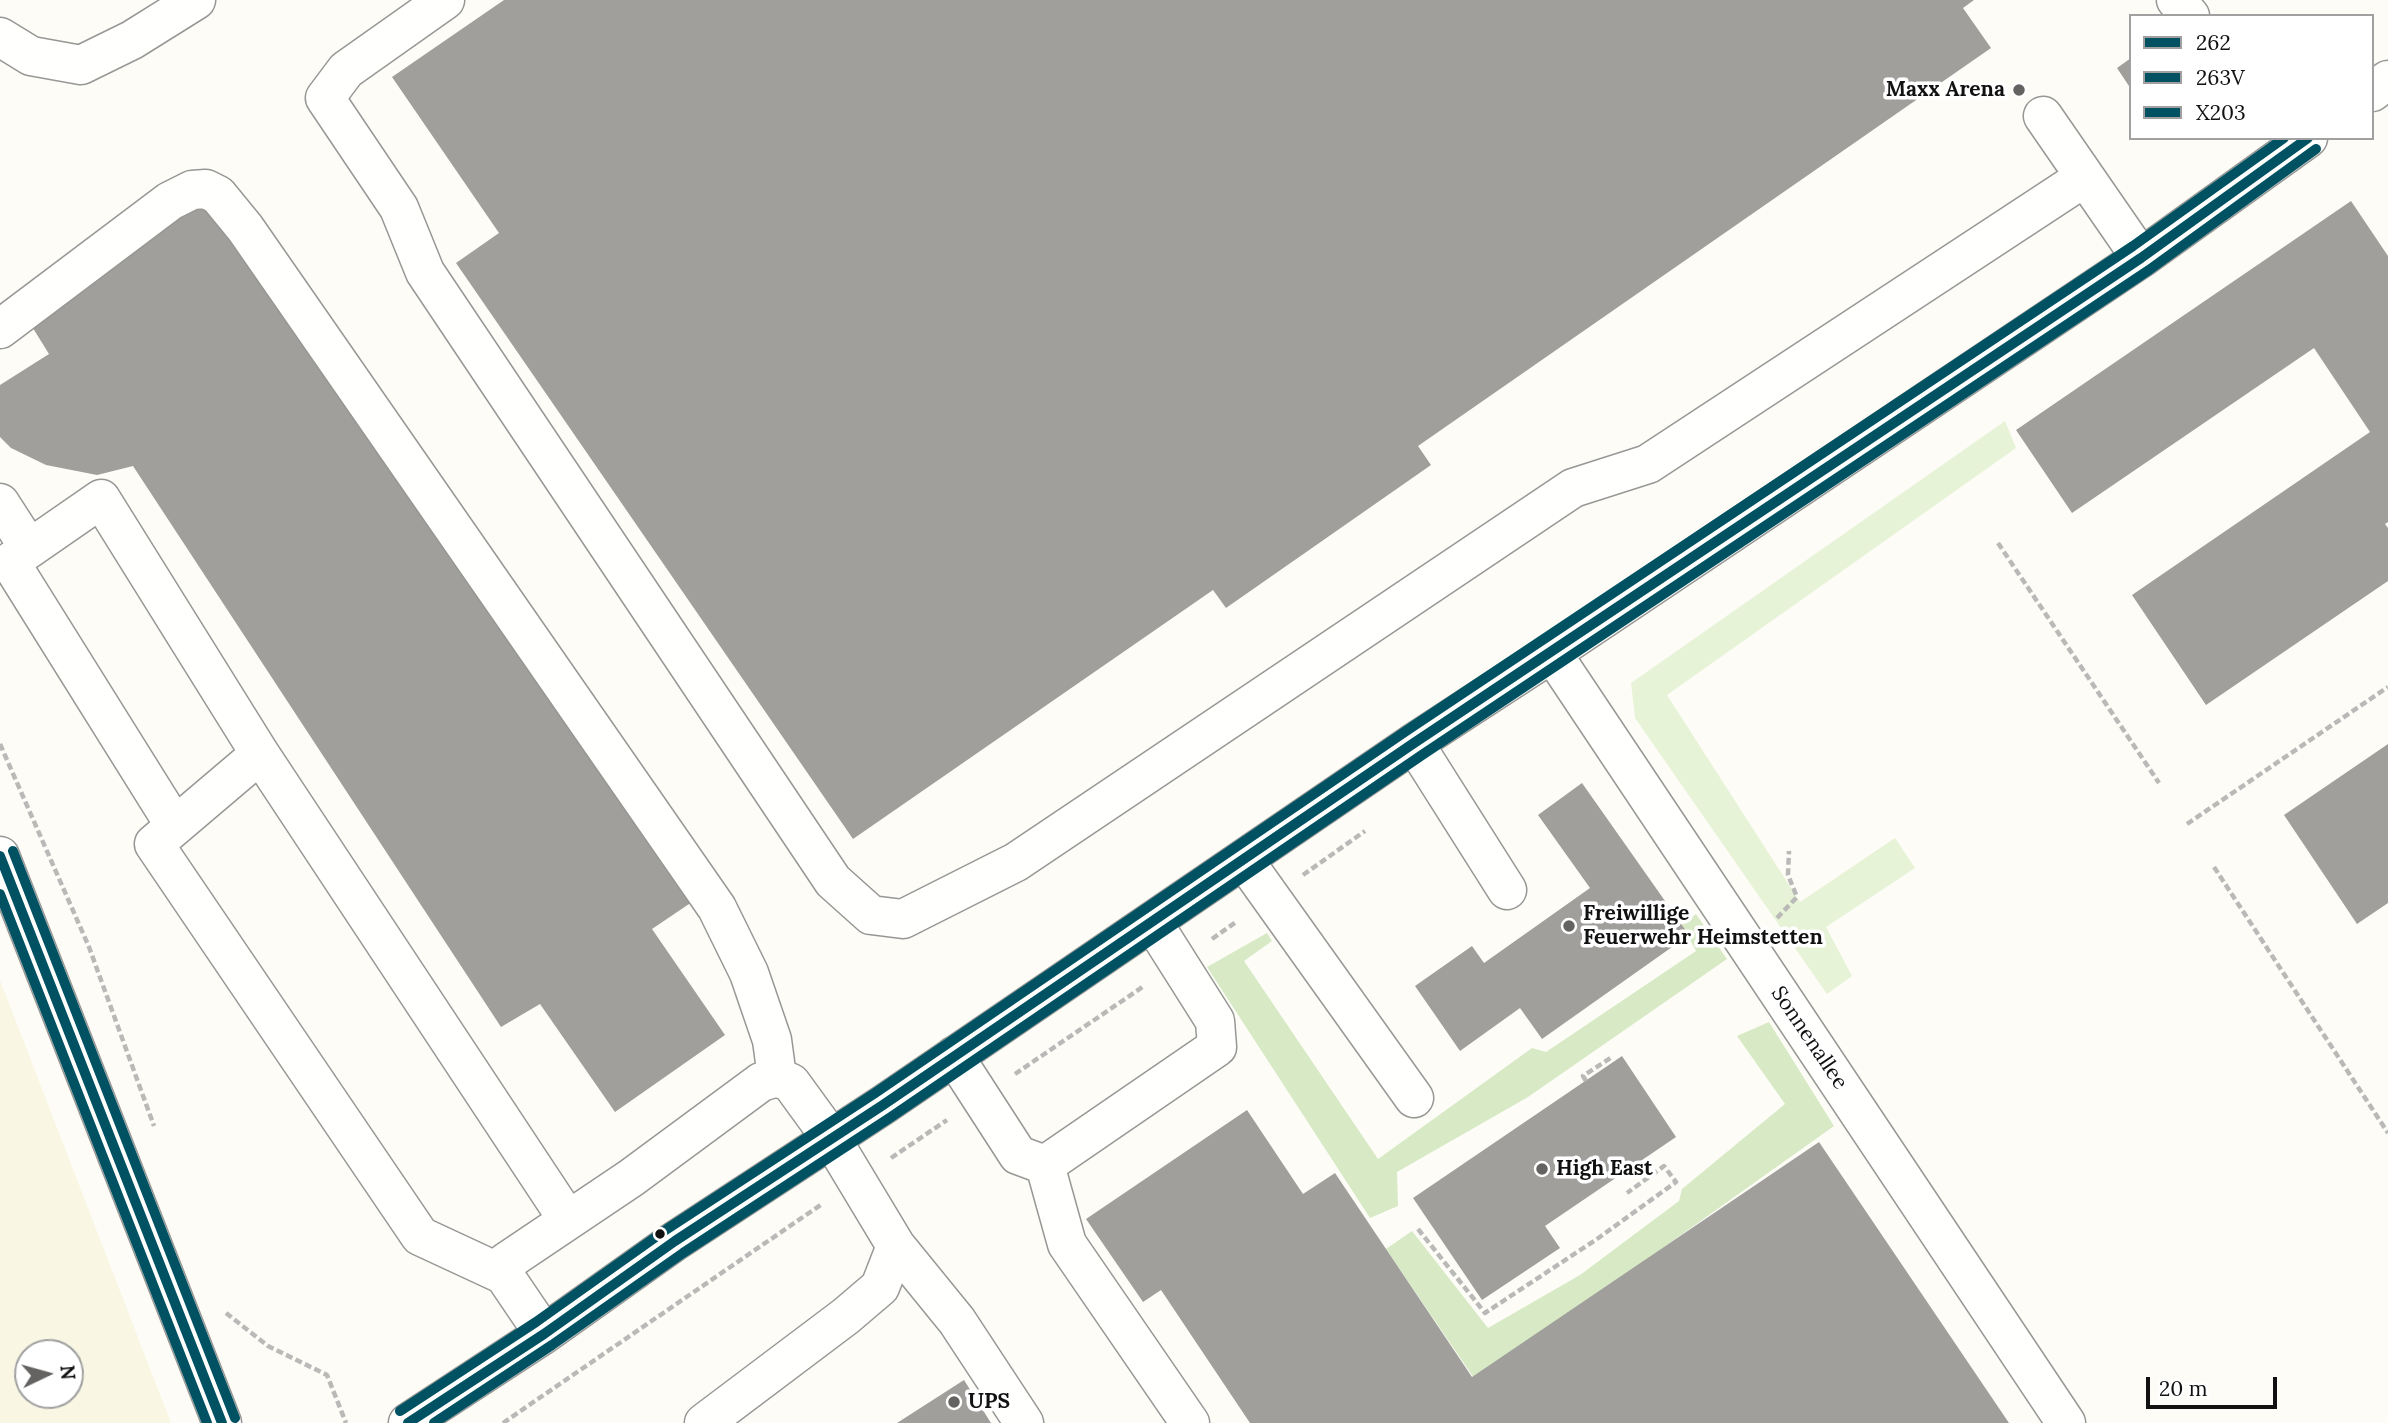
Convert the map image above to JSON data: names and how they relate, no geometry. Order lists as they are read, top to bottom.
{
  "streets": {
    "street": ["Sonnenallee"]
  },
  "places": [
    "Maxx Arena",
    "Freiwillige Feuerwehr Heimstetten",
    "High East",
    "UPS"
  ],
  "lines": ["transit line 262", "transit line X203", "transit line 263V"],
  "legend": ["262", "263V", "X203"],
  "scale_bar": "20 m",
  "north": "right"
}
